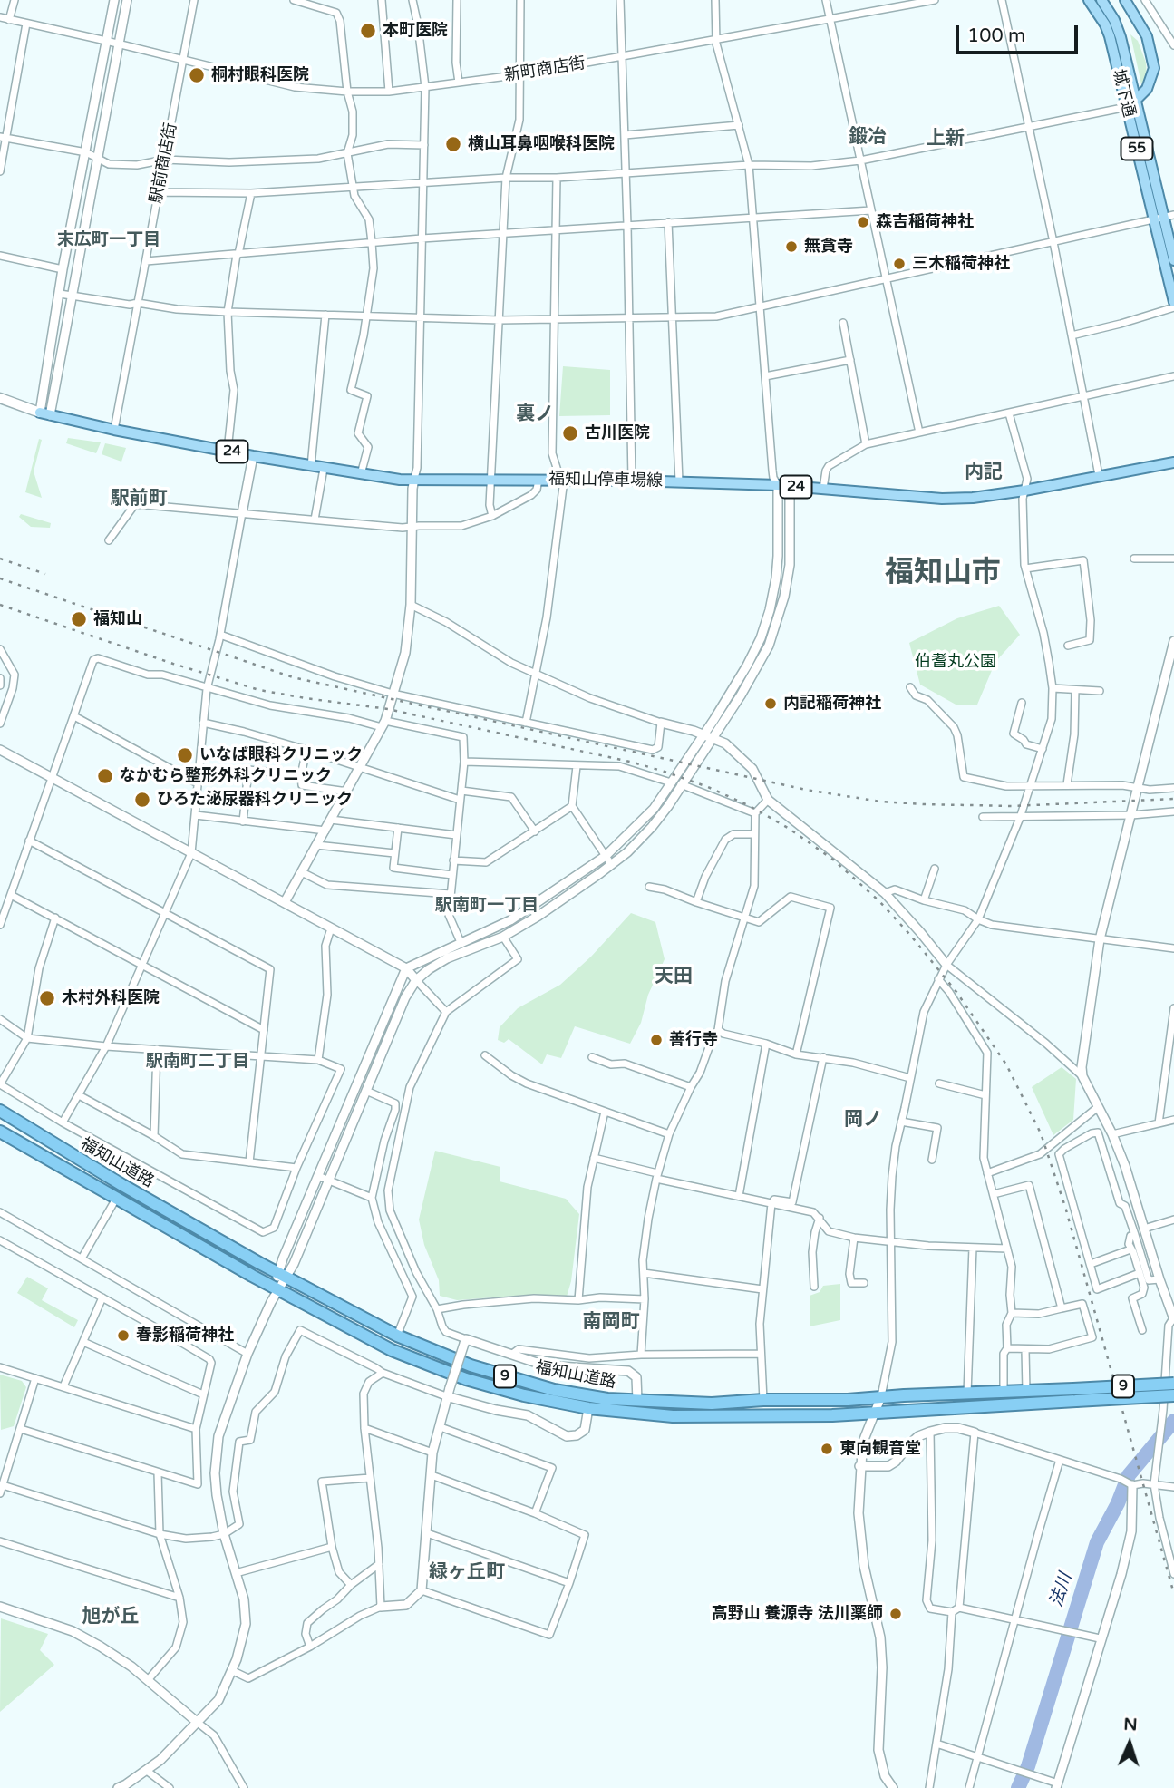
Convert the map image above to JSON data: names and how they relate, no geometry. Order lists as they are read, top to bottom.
{
  "streets": {
    "highway": ["福知山道路", "9"],
    "main road": [
      "城下通",
      "55",
      "24",
      "福知山停車場線"
    ],
    "street": ["新町商店街", "駅前商店街"]
  },
  "crossings": [
    ["新町商店街", "駅前商店街"],
    ["駅前商店街", "福知山停車場線"]
  ],
  "districts": [
    "鍛冶",
    "上新",
    "末広町一丁目",
    "裏ノ",
    "内記",
    "駅前町",
    "福知山市",
    "駅南町一丁目",
    "天田",
    "駅南町二丁目",
    "岡ノ",
    "南岡町",
    "緑ヶ丘町",
    "旭が丘"
  ],
  "water": ["法川"],
  "parks": ["伯耆丸公園"],
  "places": [
    "本町医院",
    "桐村眼科医院",
    "横山耳鼻咽喉科医院",
    "森吉稲荷神社",
    "無貪寺",
    "三木稲荷神社",
    "古川医院",
    "福知山",
    "内記稲荷神社",
    "いなば眼科クリニック",
    "なかむら整形外科クリニック",
    "ひろた泌尿器科クリニック",
    "木村外科医院",
    "善行寺",
    "春影稲荷神社",
    "東向観音堂",
    "高野山 養源寺 法川薬師"
  ],
  "scale_bar": "100 m",
  "north": "top"
}
